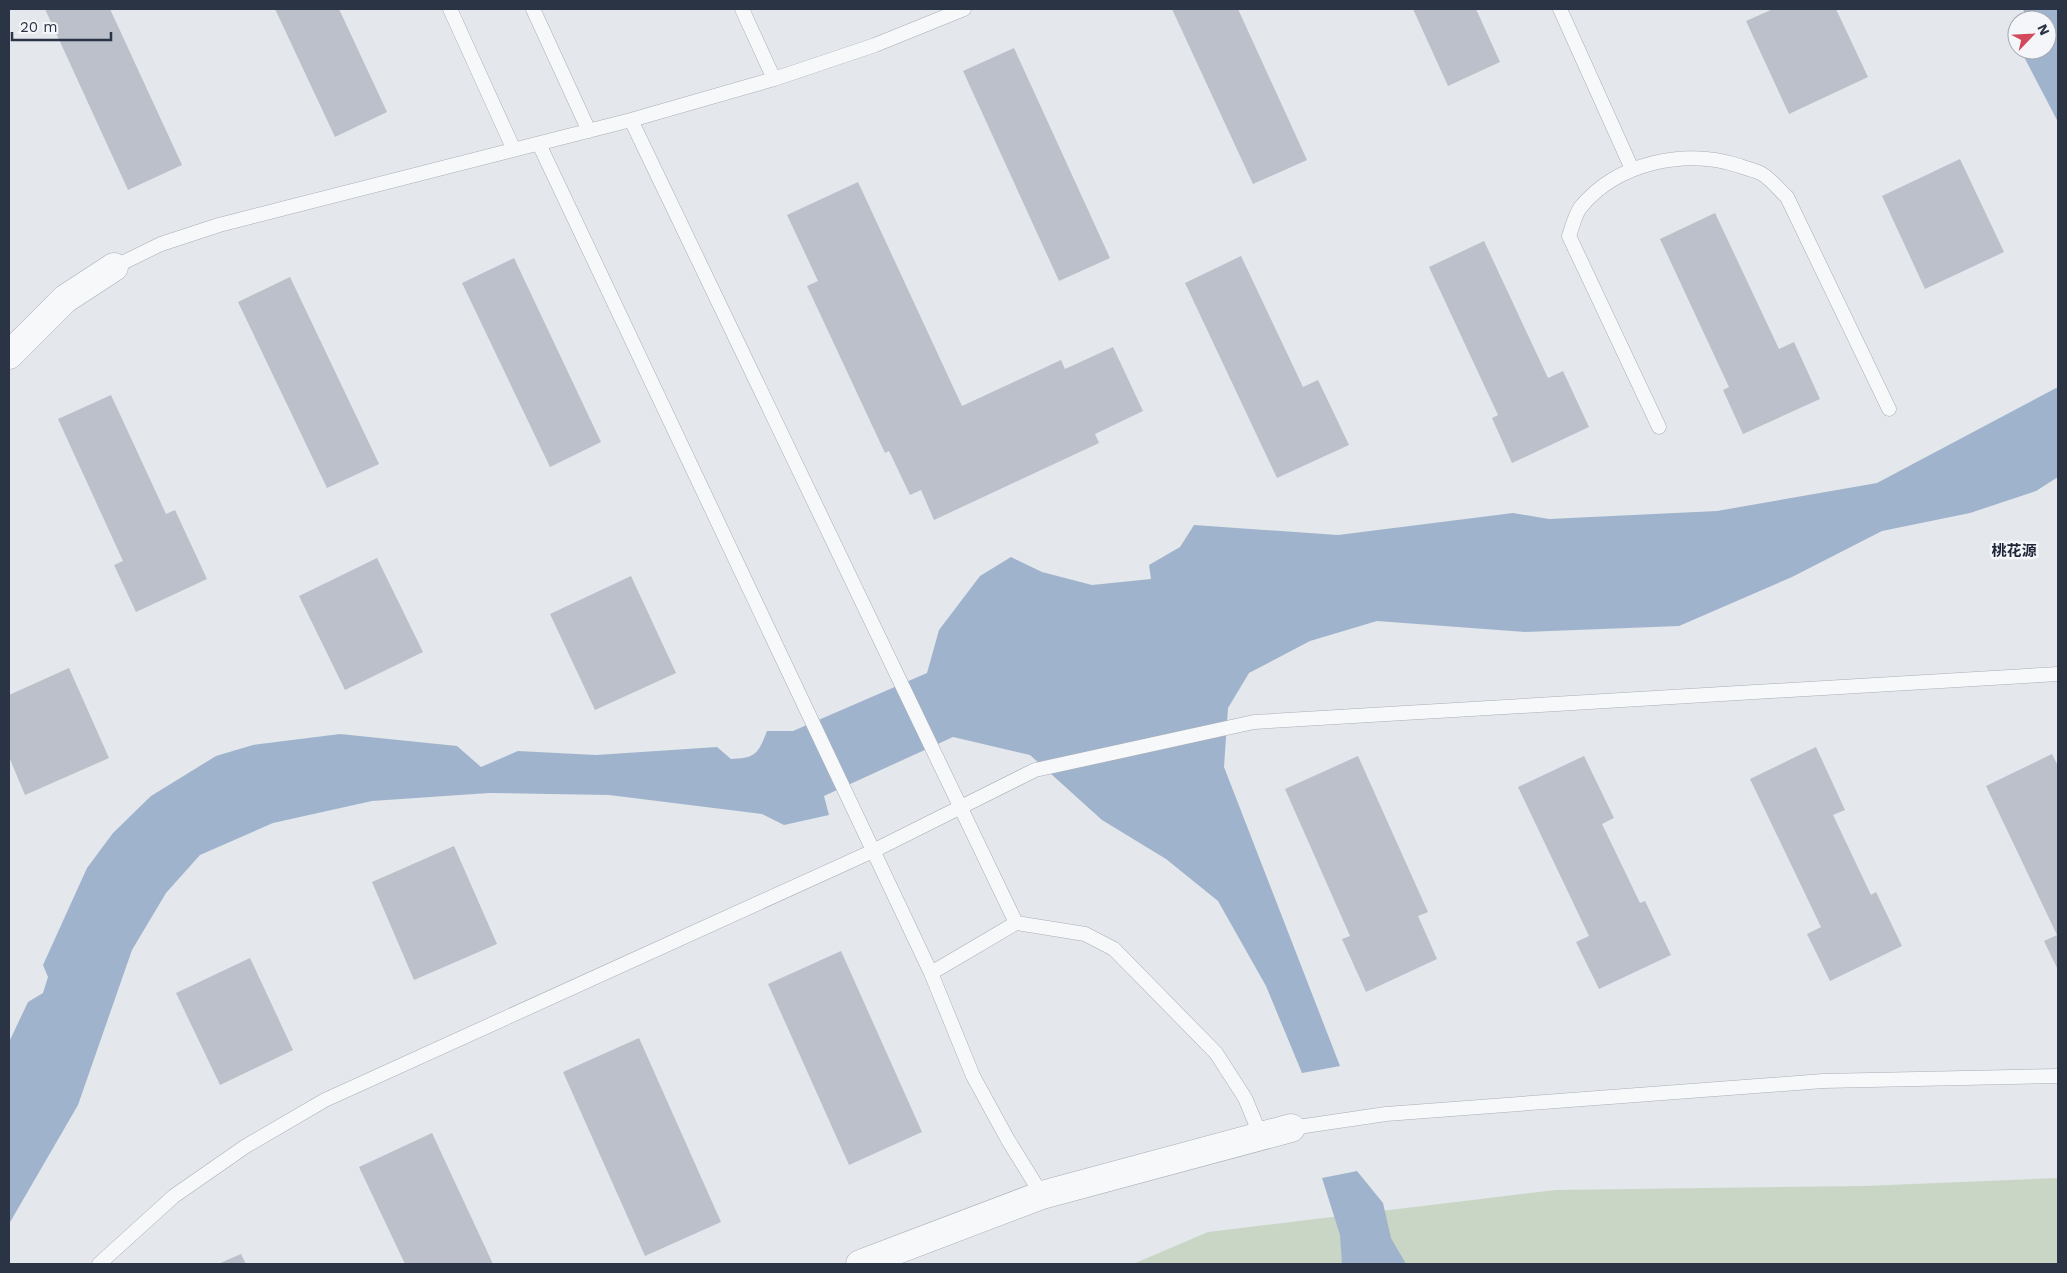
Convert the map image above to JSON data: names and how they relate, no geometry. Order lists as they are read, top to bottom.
{
  "districts": ["桃花源"],
  "scale_bar": "20 m",
  "north": "top right"
}
